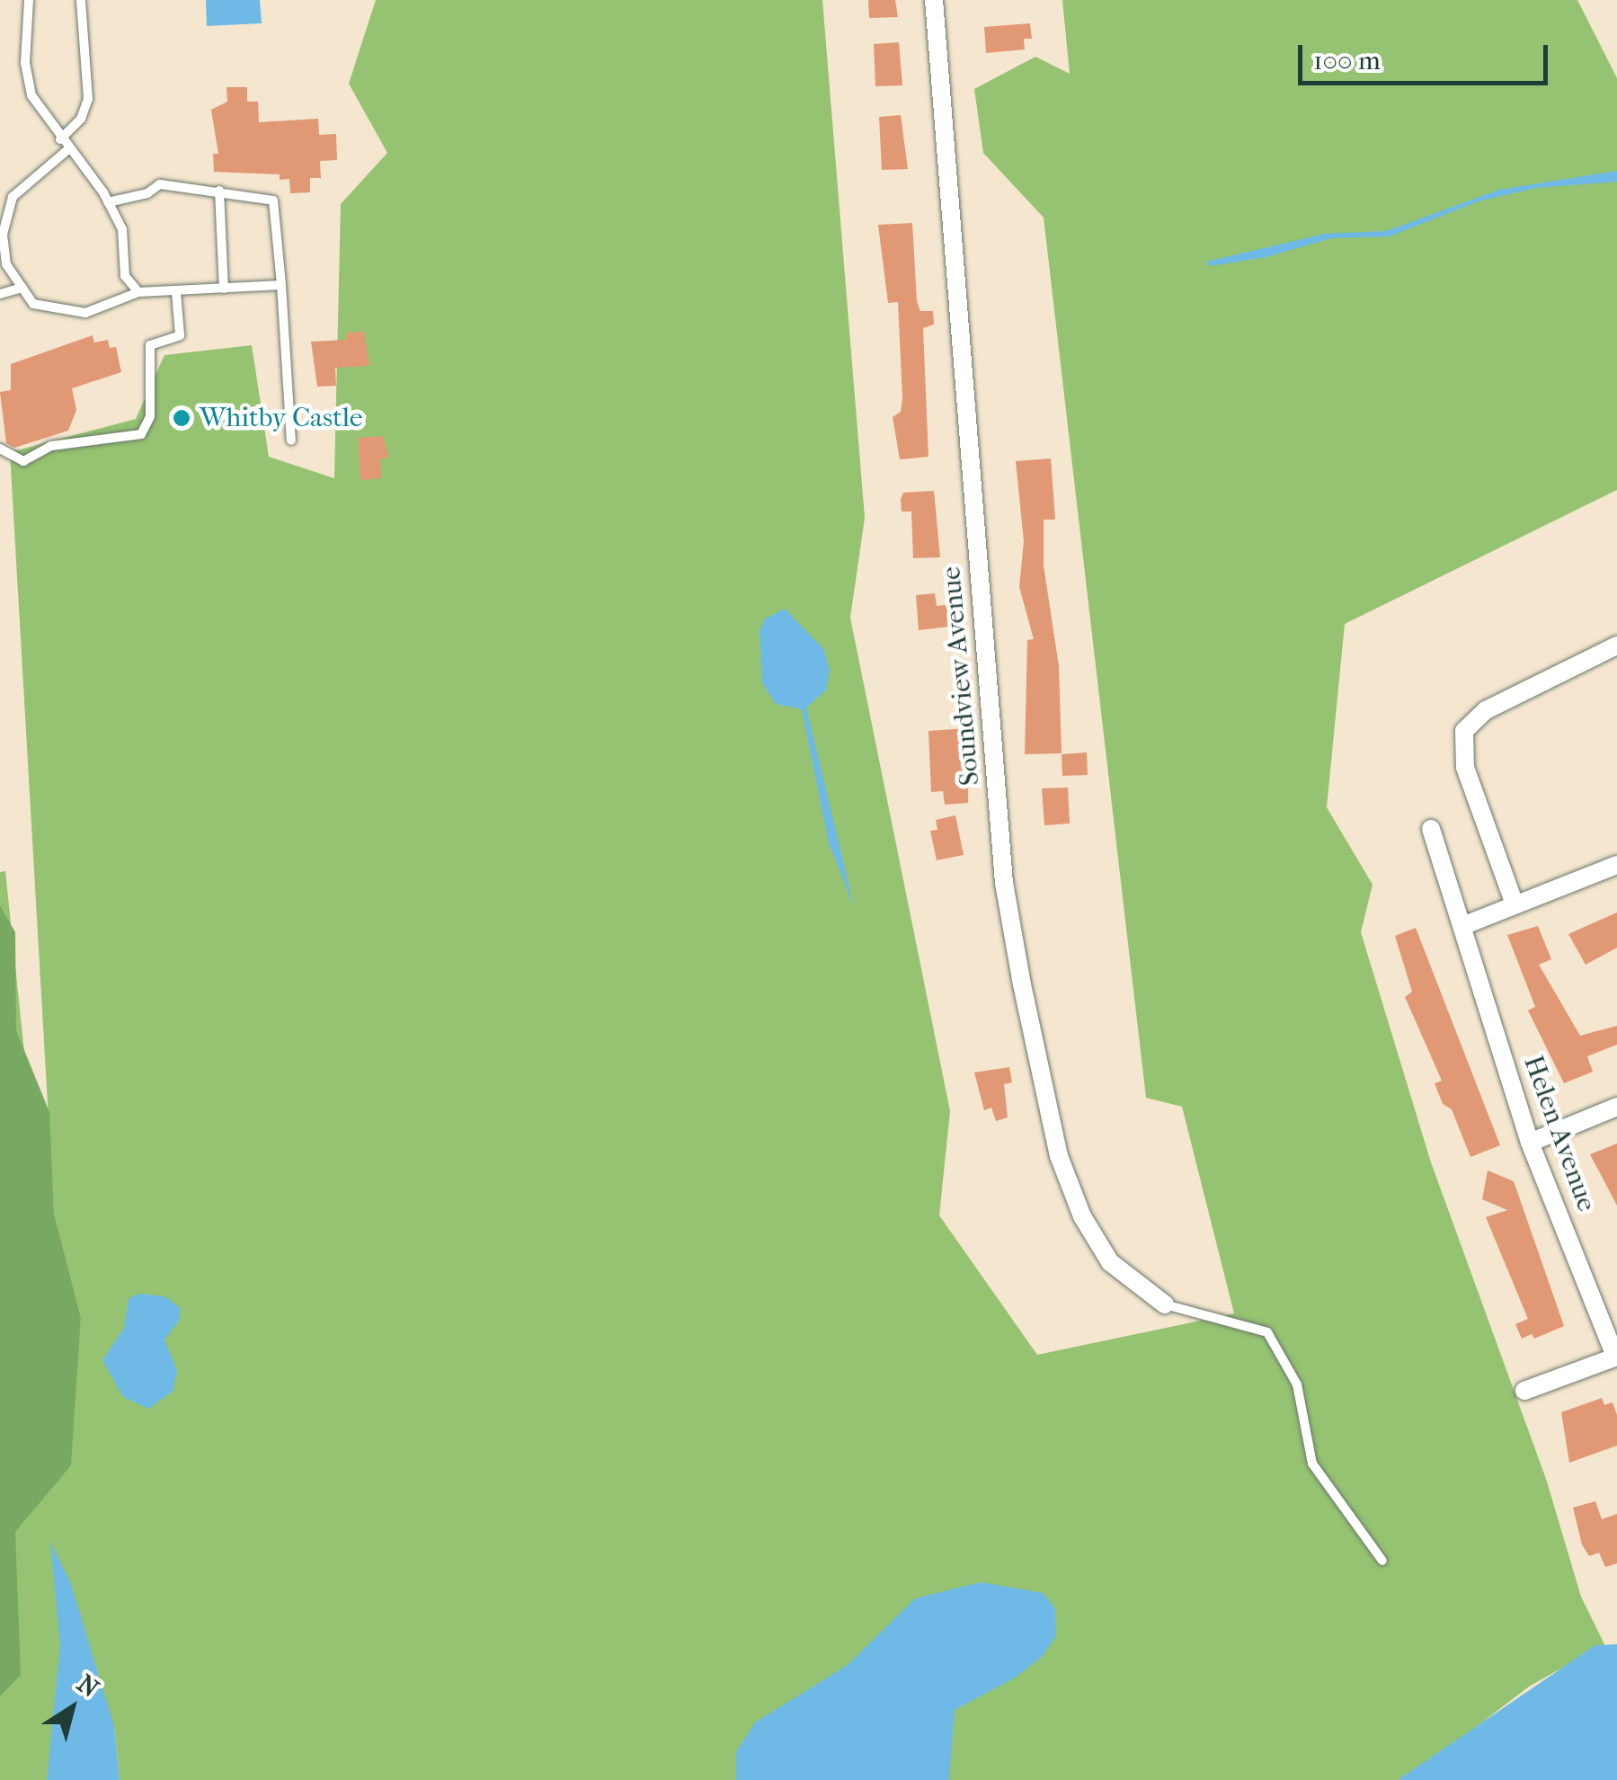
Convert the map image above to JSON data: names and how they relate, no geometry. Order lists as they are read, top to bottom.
{
  "streets": {
    "street": ["Soundview Avenue", "Helen Avenue"]
  },
  "places": ["Whitby Castle"],
  "scale_bar": "100 m",
  "north": "top right"
}
